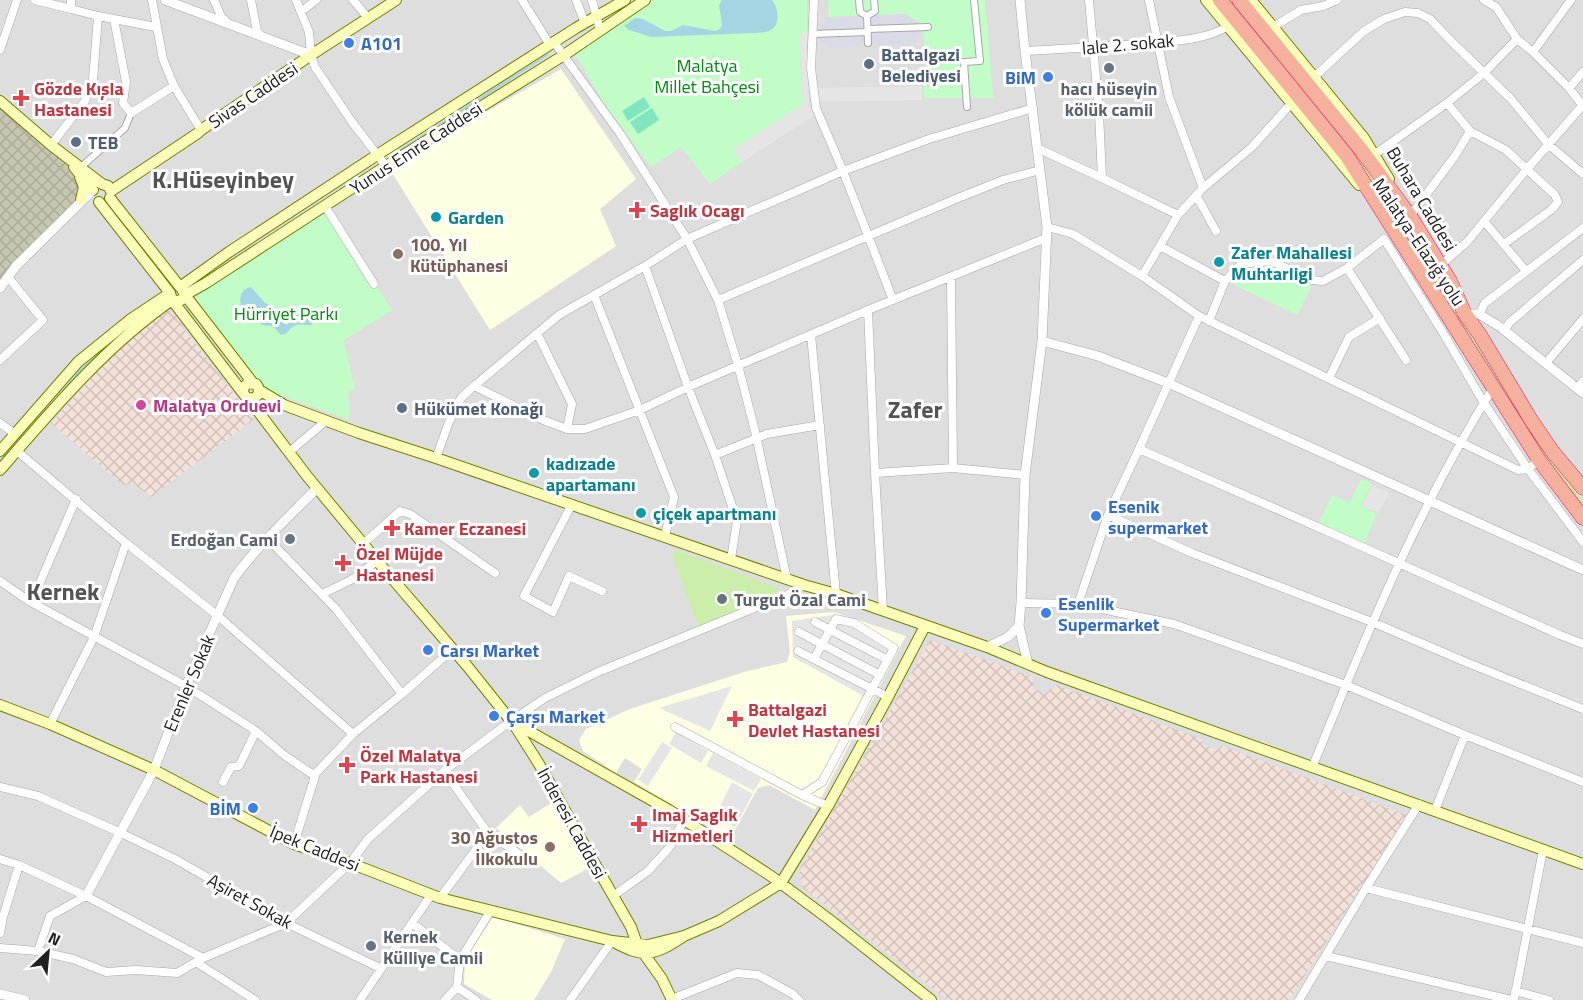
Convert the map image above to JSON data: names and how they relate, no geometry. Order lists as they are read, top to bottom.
{
  "streets": {
    "highway": ["Buhara Caddesi", "Malatya-Elazığ yolu"],
    "main road": [
      "Sivas Caddesi",
      "Yunus Emre Caddesi",
      "İnderesi Caddesi",
      "İpek Caddesi"
    ],
    "street": ["lale 2. sokak", "Erenler Sokak", "Aşiret Sokak"]
  },
  "crossings": [
    ["lale 2. sokak", "Malatya-Elazığ yolu"],
    ["Erenler Sokak", "İpek Caddesi"],
    ["Erenler Sokak", "Aşiret Sokak"],
    ["İnderesi Caddesi", "İpek Caddesi"]
  ],
  "districts": ["K.Hüseyinbey", "Zafer", "Kernek"],
  "parks": ["Malatya Millet Bahçesi", "Hürriyet Parkı"],
  "places": {
    "other": [
      "A101",
      "Battalgazi Belediyesi",
      "hacı hüseyin kölük camii",
      "BiM",
      "TEB",
      "Garden",
      "100. Yıl Kütüphanesi",
      "Zafer Mahallesi Muhtarligi",
      "Malatya Orduevi",
      "Hükümet Konağı",
      "kadızade apartamanı",
      "çiçek apartmanı",
      "Esenik supermarket",
      "Erdoğan Cami",
      "Turgut Özal Cami",
      "Esenlik Supermarket",
      "Carsı Market",
      "Çarşı Market",
      "BİM",
      "30 Ağustos İlkokulu",
      "Kernek Külliye Camii"
    ],
    "health": [
      "Gözde Kışla Hastanesi",
      "Saglık Ocagı",
      "Kamer Eczanesi",
      "Özel Müjde Hastanesi",
      "Battalgazi Devlet Hastanesi",
      "Özel Malatya Park Hastanesi",
      "Imaj Saglık Hizmetleri"
    ]
  },
  "north": "top right"
}
